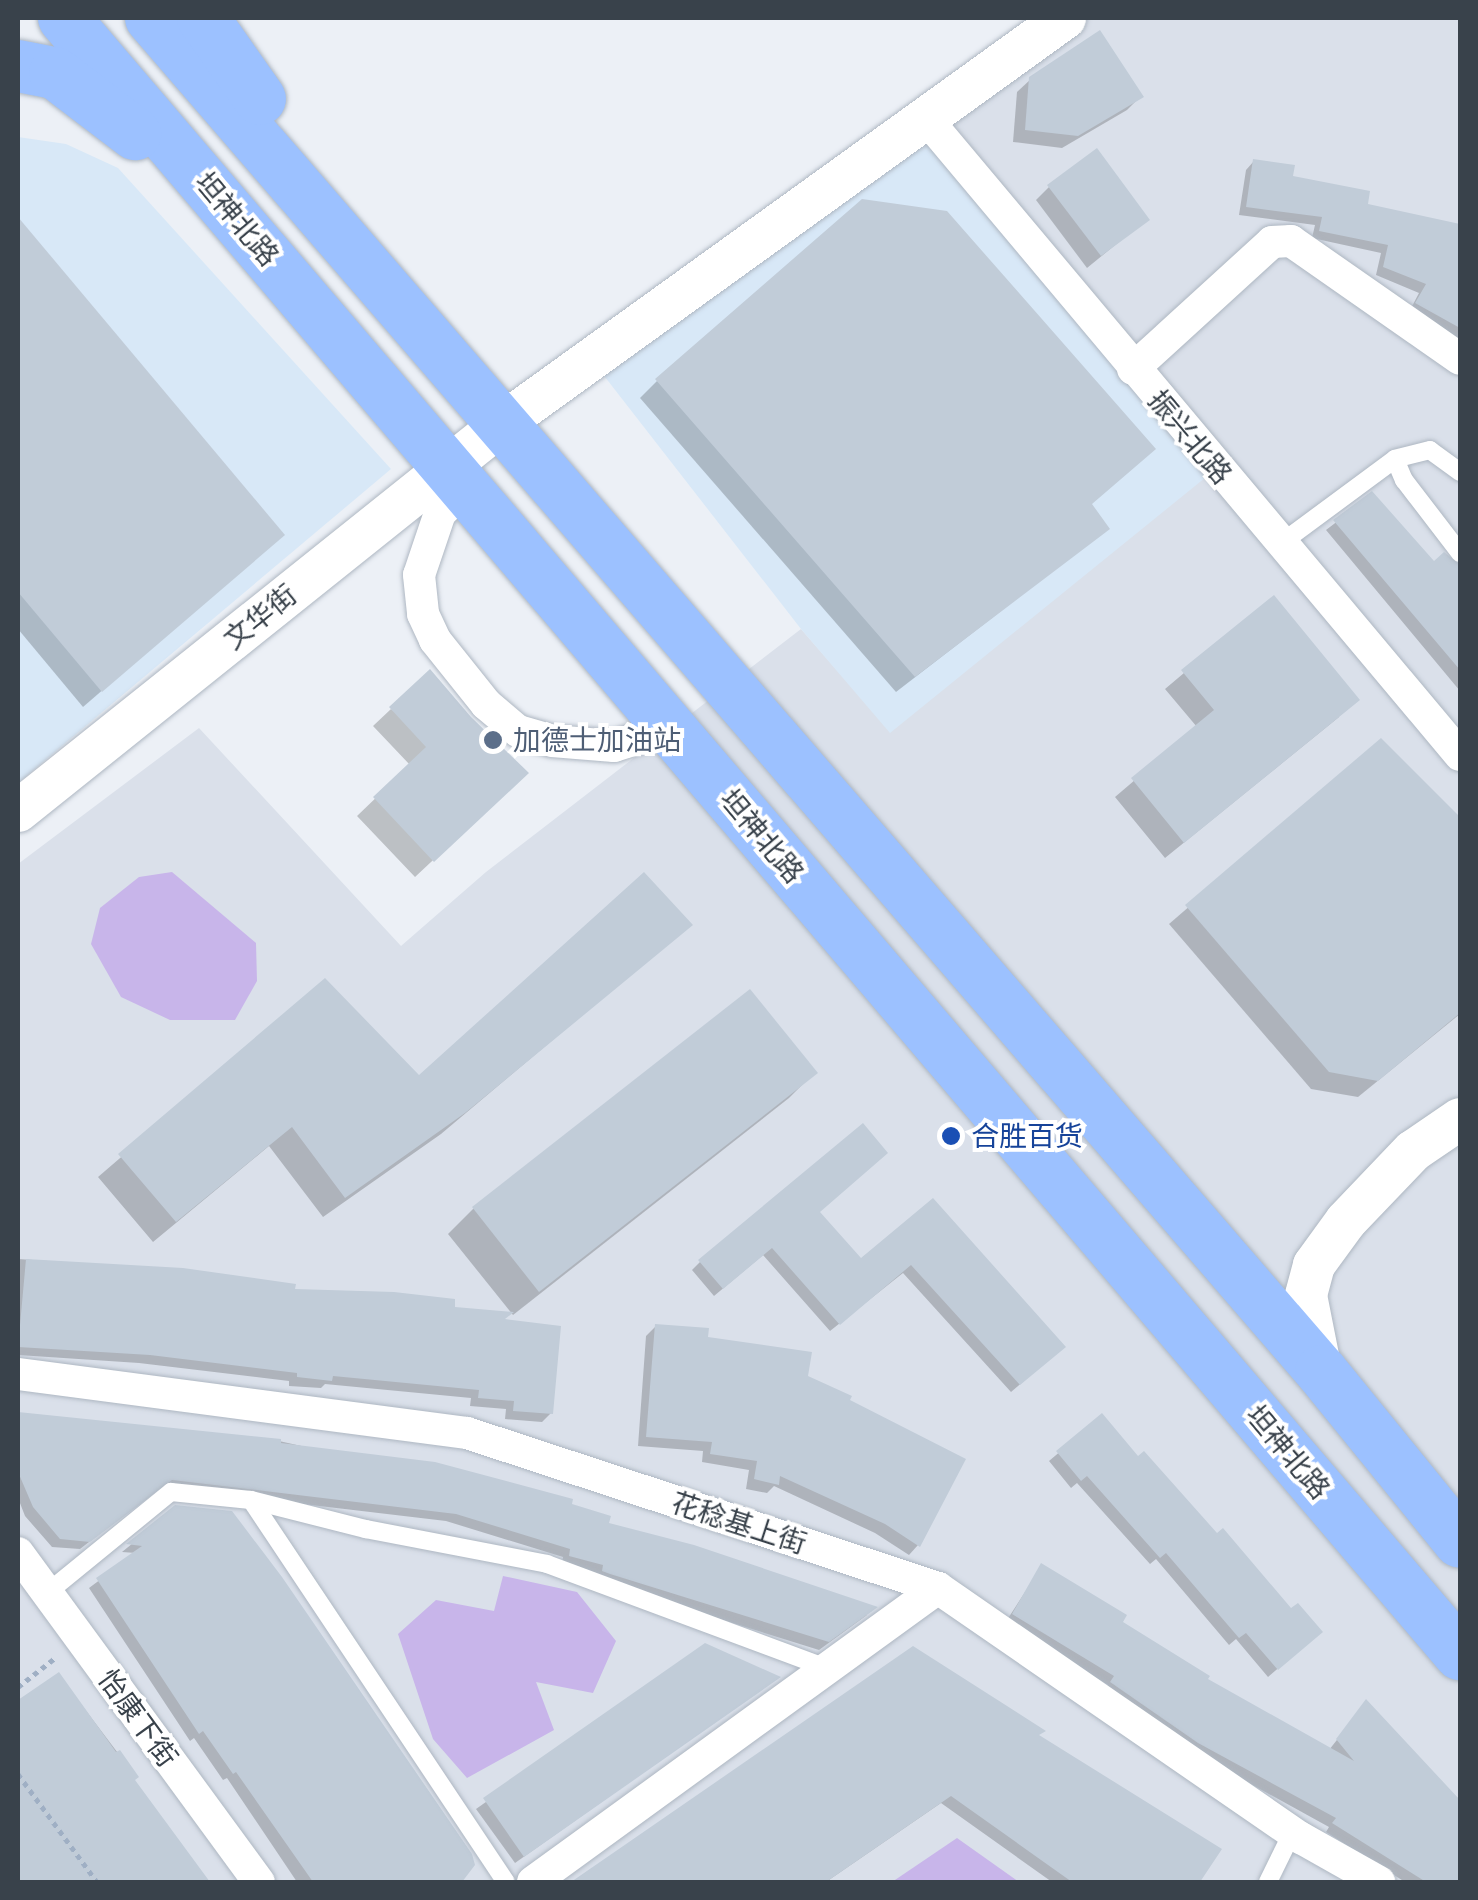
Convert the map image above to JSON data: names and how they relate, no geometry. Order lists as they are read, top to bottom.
{
  "streets": {
    "main road": ["坦神北路"],
    "street": [
      "振兴北路",
      "文华街",
      "花稔基上街",
      "怡康下街"
    ]
  },
  "crossings": [
    ["坦神北路", "文华街"],
    ["振兴北路", "文华街"]
  ],
  "places": ["加德士加油站", "合胜百货"]
}
